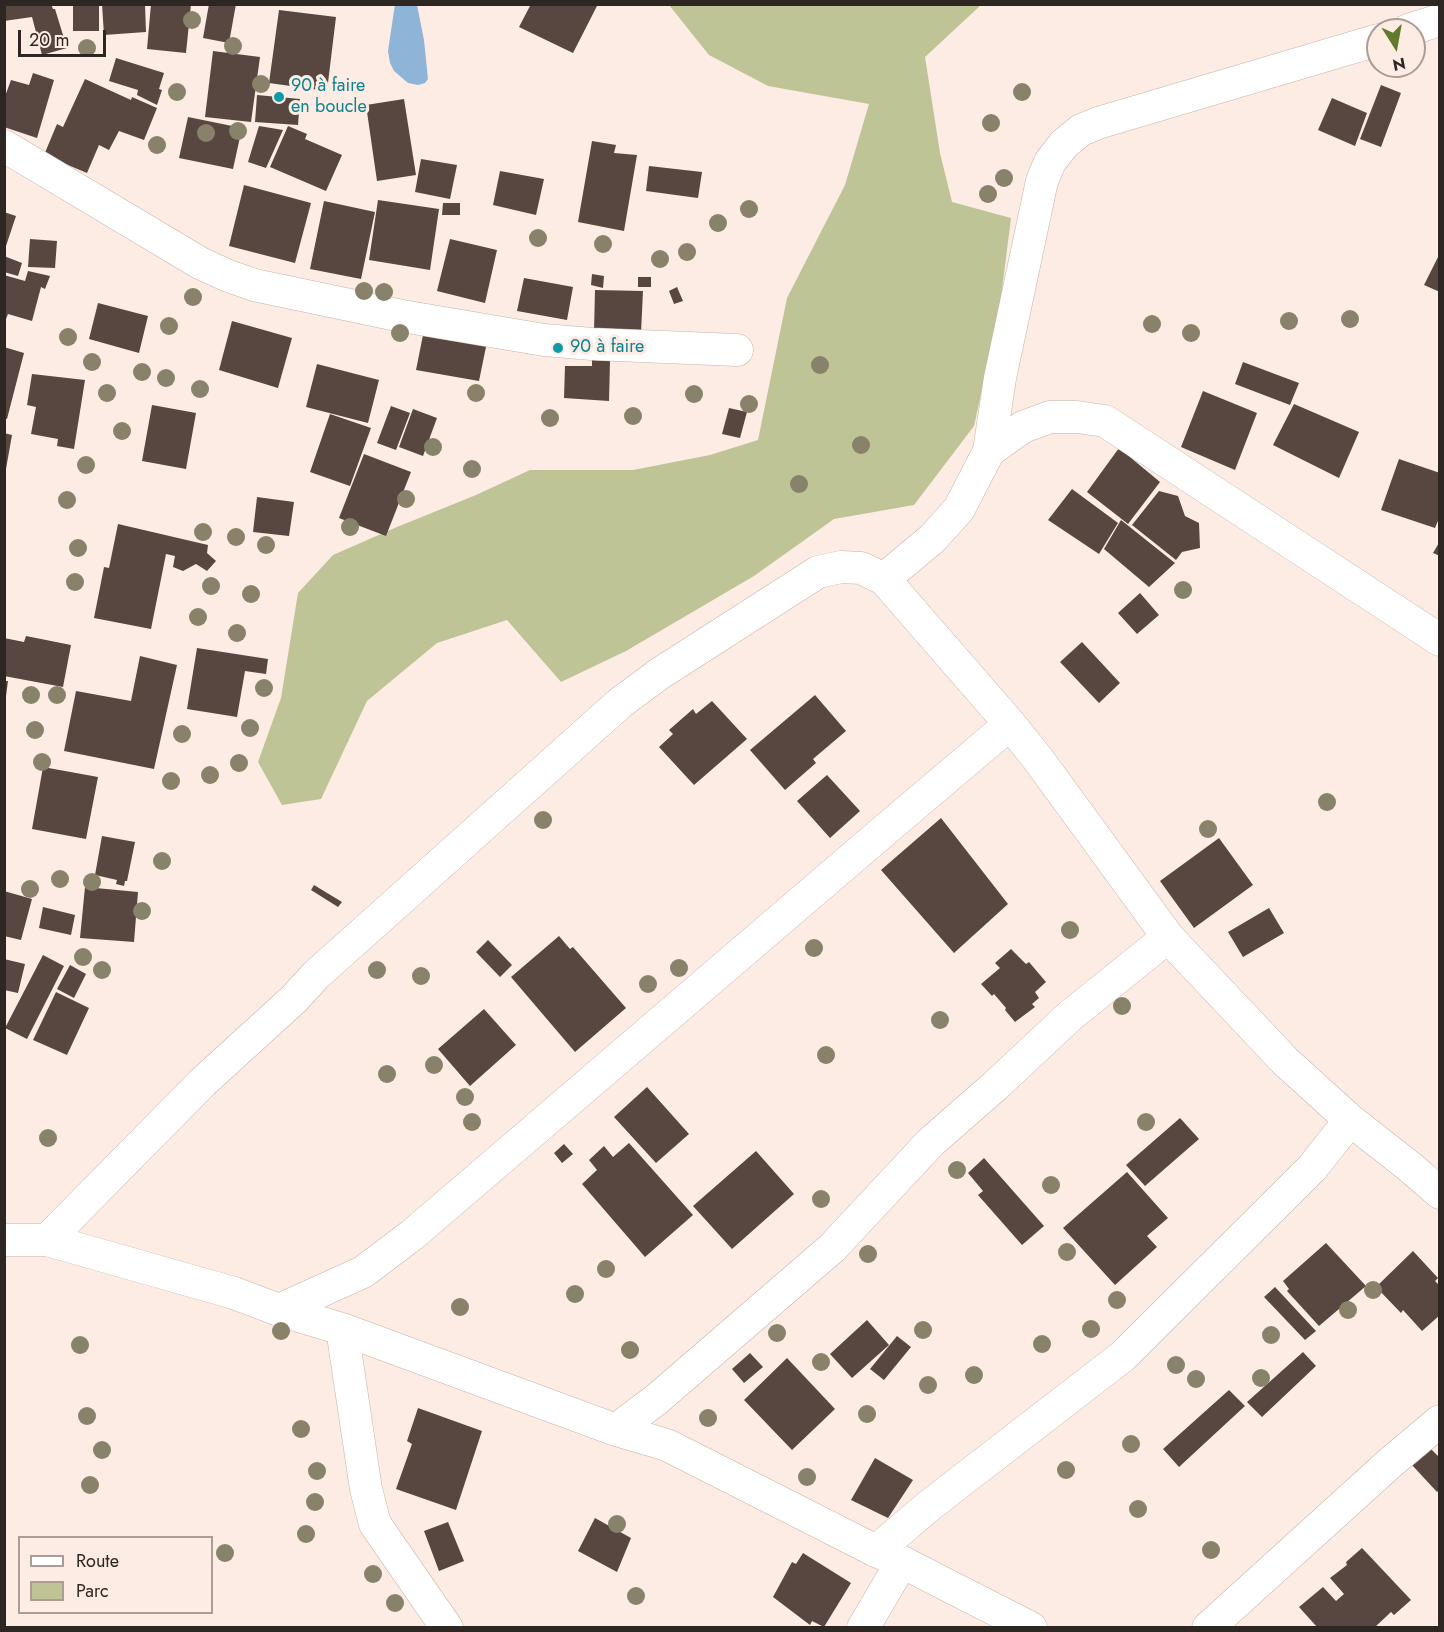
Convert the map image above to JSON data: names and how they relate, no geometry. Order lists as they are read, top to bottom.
{
  "places": ["90 à faire en boucle", "90 à faire"],
  "legend": ["Route", "Parc"],
  "scale_bar": "20 m",
  "north": "bottom"
}
